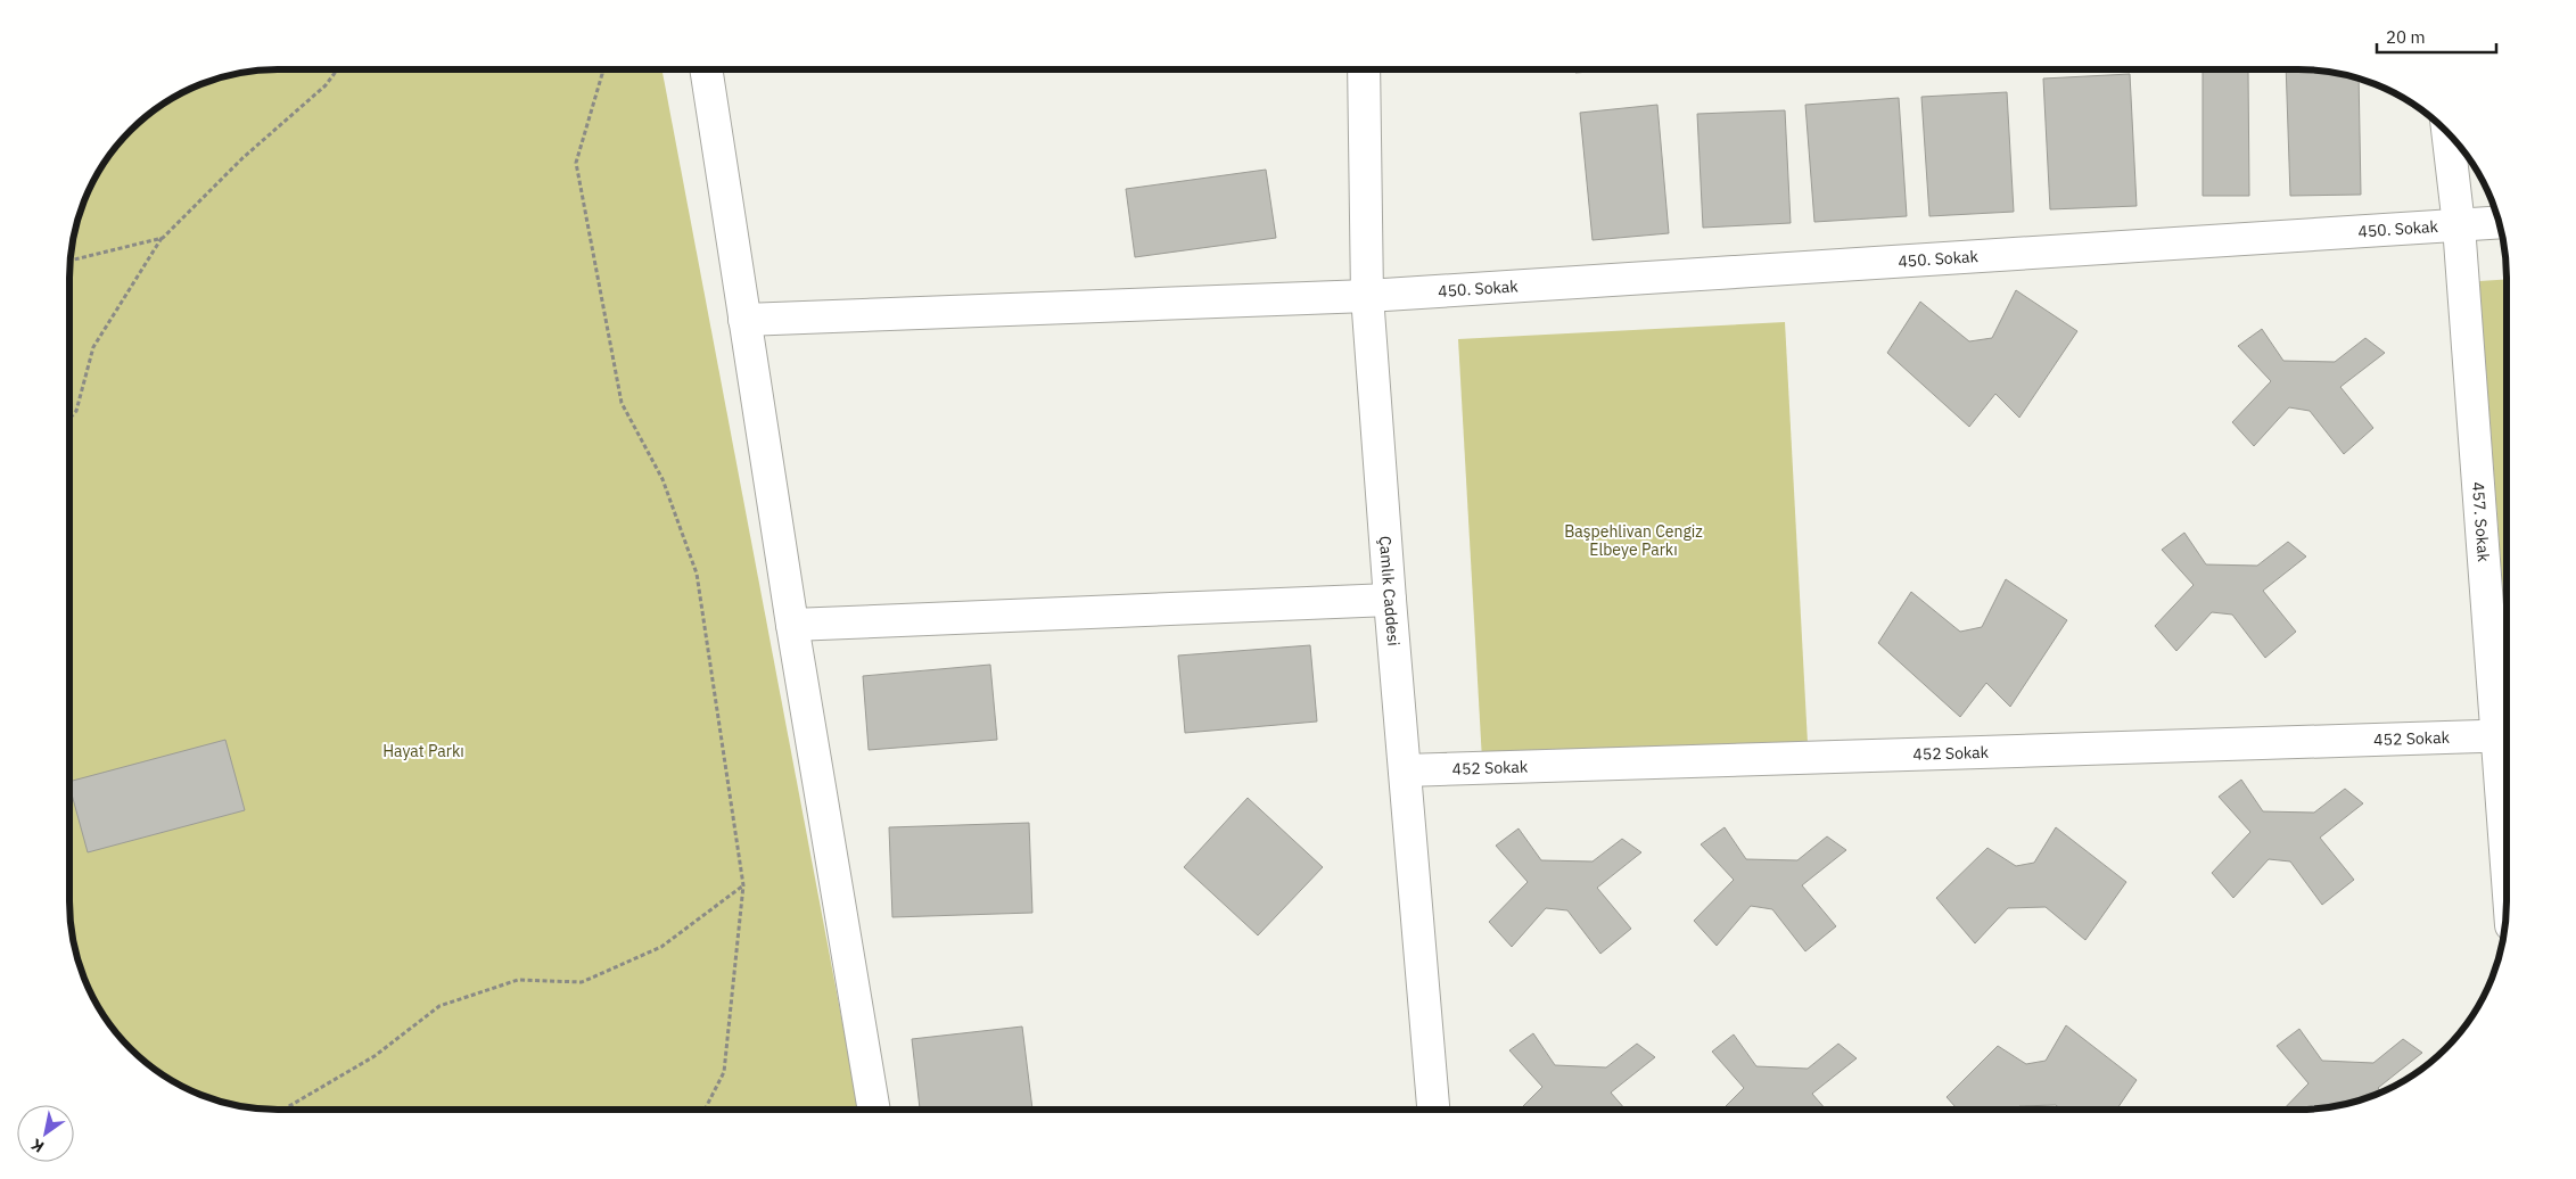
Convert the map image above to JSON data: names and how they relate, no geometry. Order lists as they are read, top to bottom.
{
  "streets": {
    "street": [
      "450. Sokak",
      "457. Sokak",
      "Çamlık Caddesi",
      "452 Sokak"
    ]
  },
  "crossings": [
    ["450. Sokak", "457. Sokak"],
    ["450. Sokak", "Çamlık Caddesi"],
    ["457. Sokak", "452 Sokak"],
    ["Çamlık Caddesi", "452 Sokak"]
  ],
  "parks": ["Başpehlivan Cengiz Elbeye Parkı", "Hayat Parkı"],
  "scale_bar": "20 m",
  "north": "bottom left"
}
